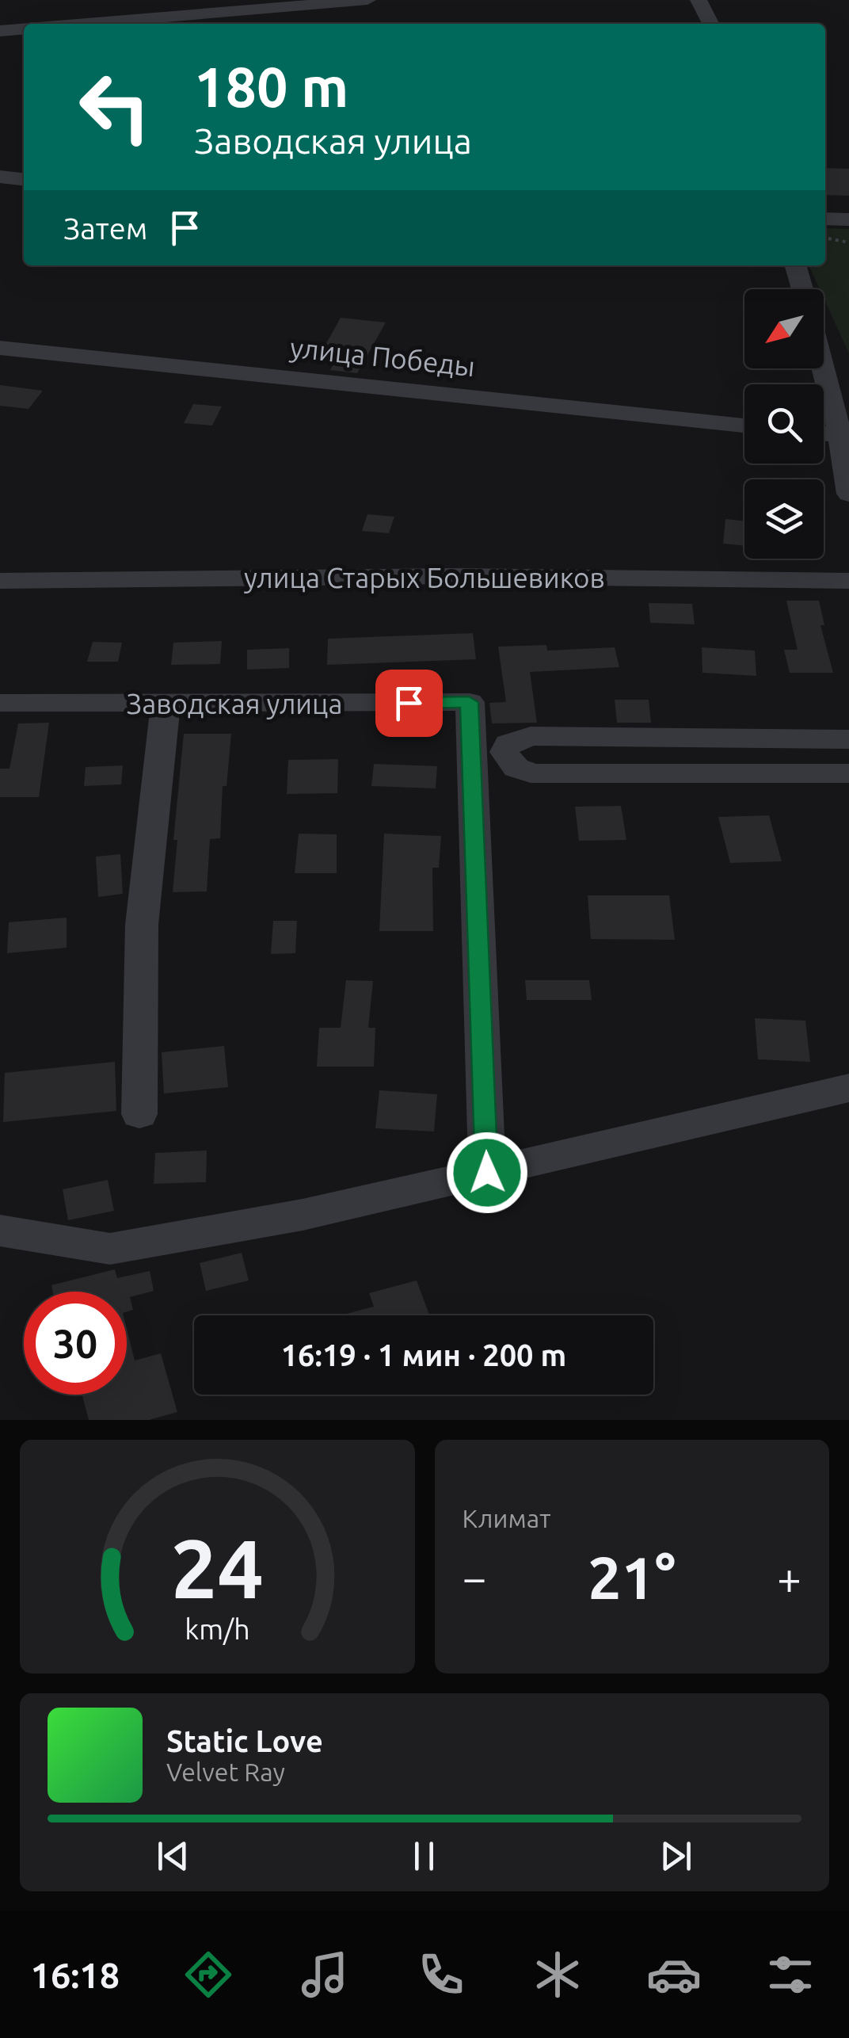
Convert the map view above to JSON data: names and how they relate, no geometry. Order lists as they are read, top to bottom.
{
  "streets": {
    "street": ["улица Победы", "улица Старых Большевиков", "Заводская улица"]
  },
  "north": "bottom left",
  "page": {
    "turn": ["180 m", "Заводская улица"],
    "then": "Затем",
    "limit": "30",
    "trip": "16:19 · 1 мин · 200 m",
    "tile": "Климат",
    "heat": ["−", "21°", "+"],
    "song": ["Static Love", "Velvet Ray"],
    "tabs": "16:18",
    "gauge": ["24", "km/h"]
  }
}
